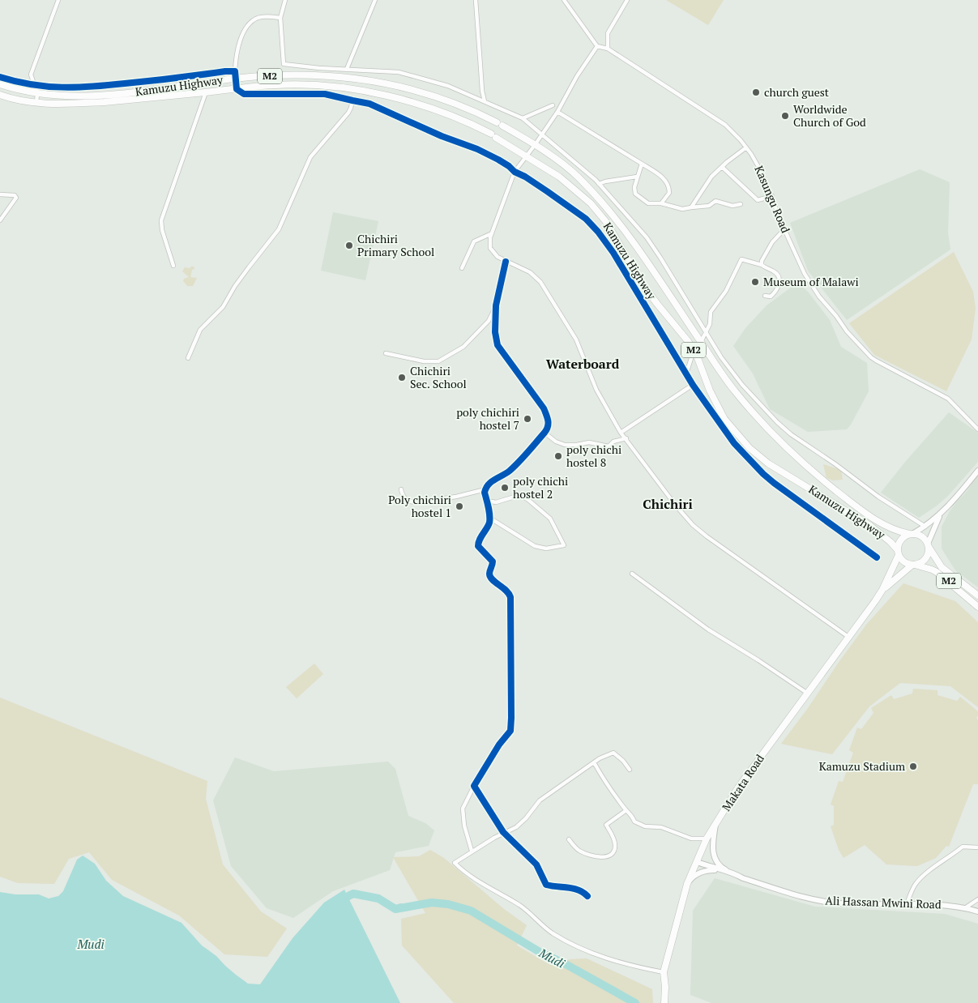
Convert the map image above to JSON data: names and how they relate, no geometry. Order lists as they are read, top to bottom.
{
  "streets": {
    "main road": [
      "M2",
      "Kamuzu Highway",
      "Makata Road",
      "Ali Hassan Mwini Road"
    ],
    "street": ["Kasungu Road"]
  },
  "crossings": [
    ["M2", "Kamuzu Highway"],
    ["M2", "Makata Road"],
    ["Kamuzu Highway", "Makata Road"],
    ["Makata Road", "Ali Hassan Mwini Road"]
  ],
  "districts": ["Waterboard", "Chichiri"],
  "water": ["Mudi"],
  "places": [
    "church guest",
    "Worldwide Church of God",
    "Chichiri Primary School",
    "Museum of Malawi",
    "Chichiri Sec. School",
    "poly chichiri hostel 7",
    "poly chichi hostel 8",
    "poly chichi hostel 2",
    "Poly chichiri hostel 1",
    "Kamuzu Stadium"
  ]
}
